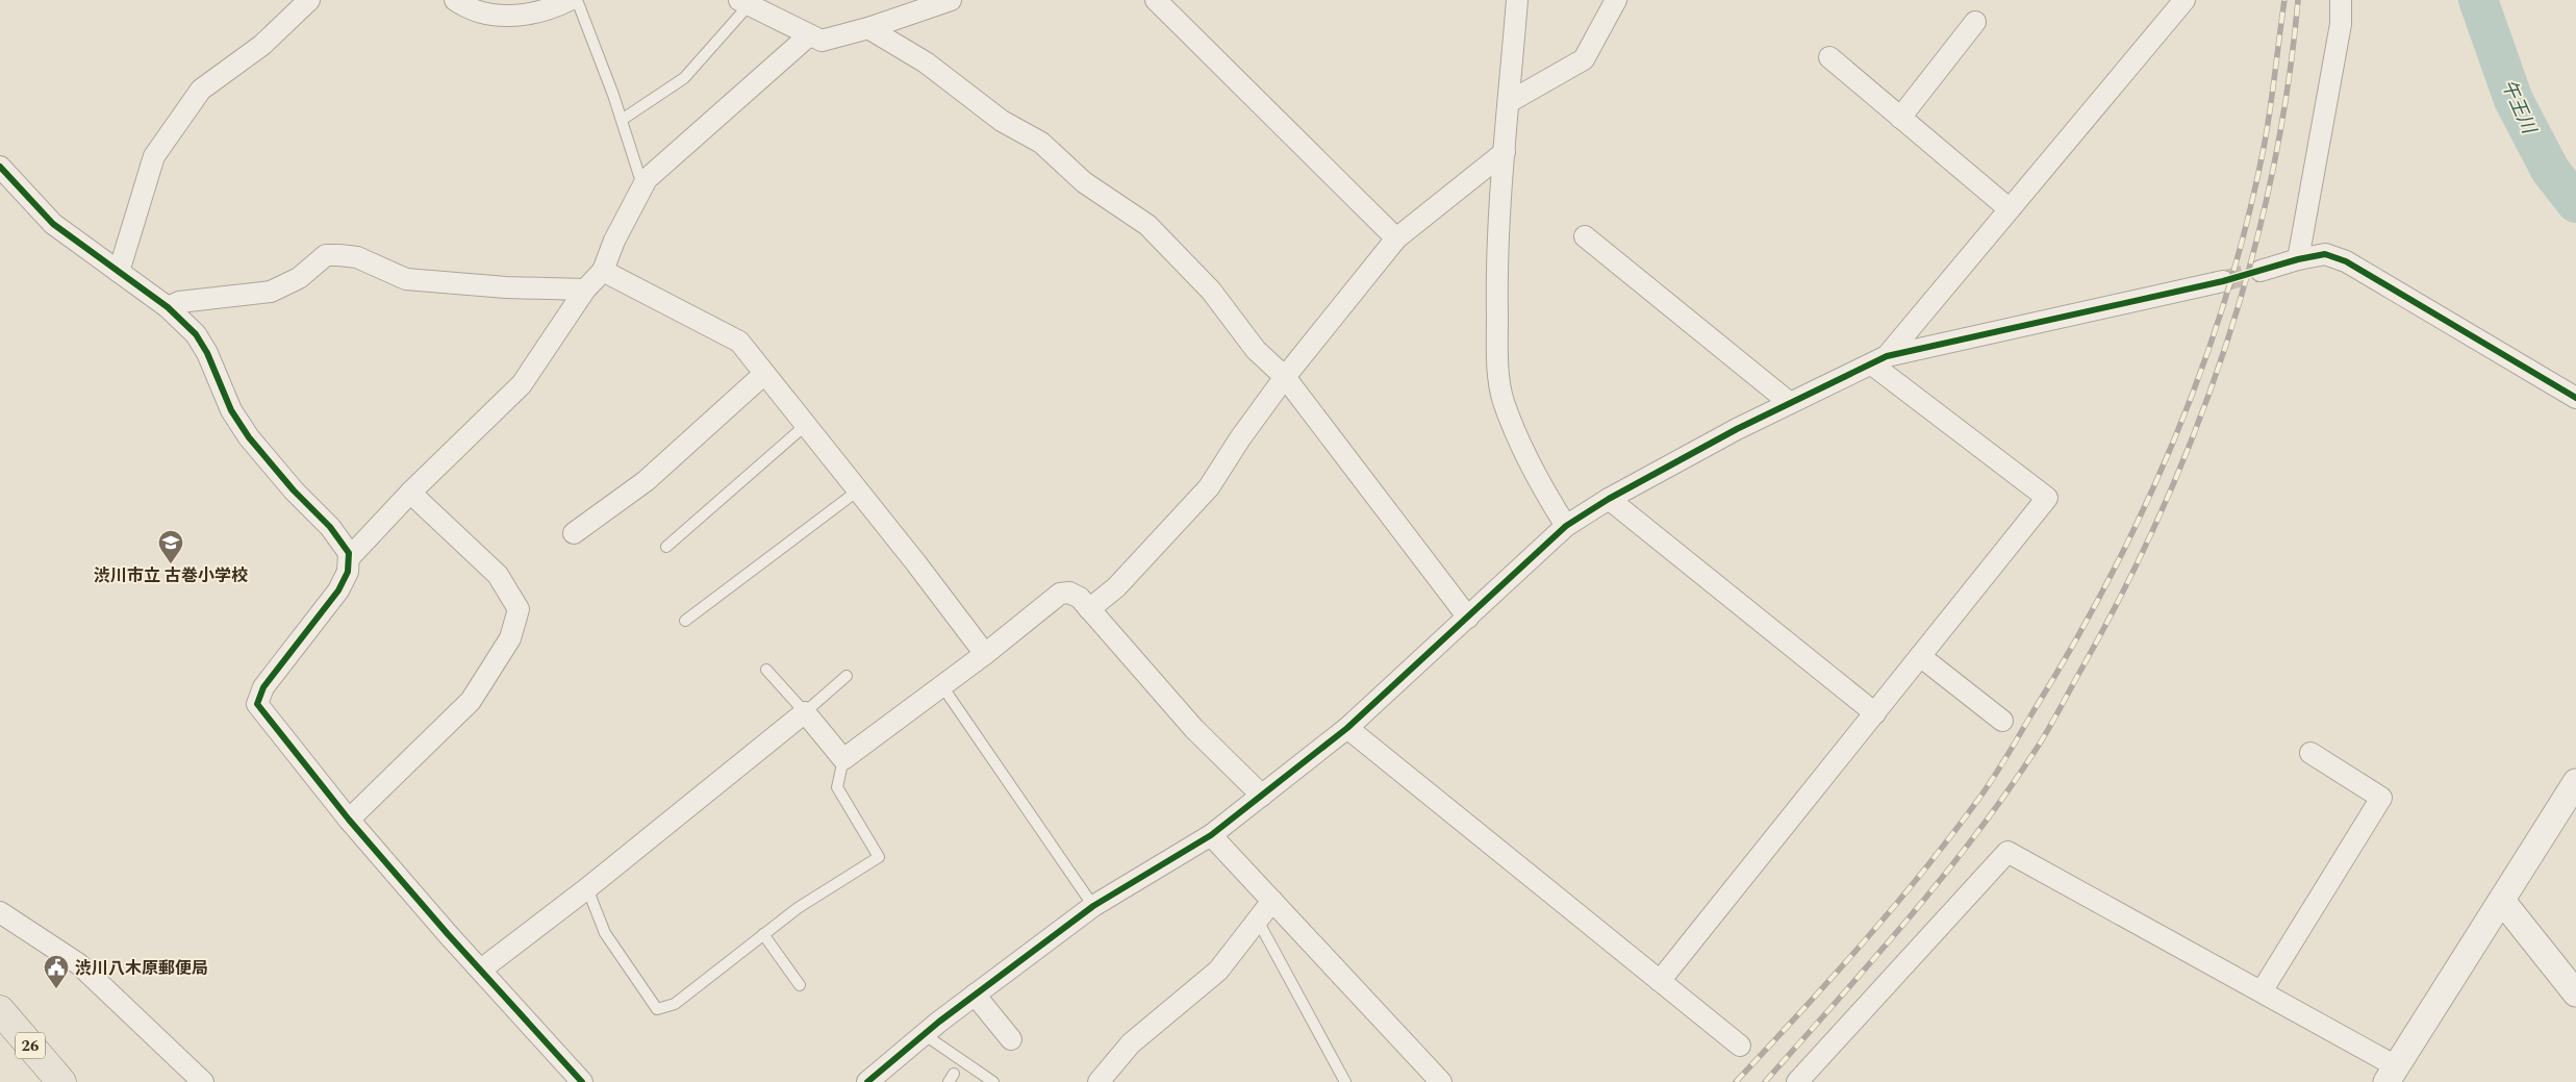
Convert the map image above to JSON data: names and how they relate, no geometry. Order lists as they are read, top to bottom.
{
  "streets": {
    "main road": ["26"]
  },
  "water": ["午王川"],
  "places": {
    "school or university": ["渋川市立 古巻小学校"],
    "public building": ["渋川八木原郵便局"]
  }
}
